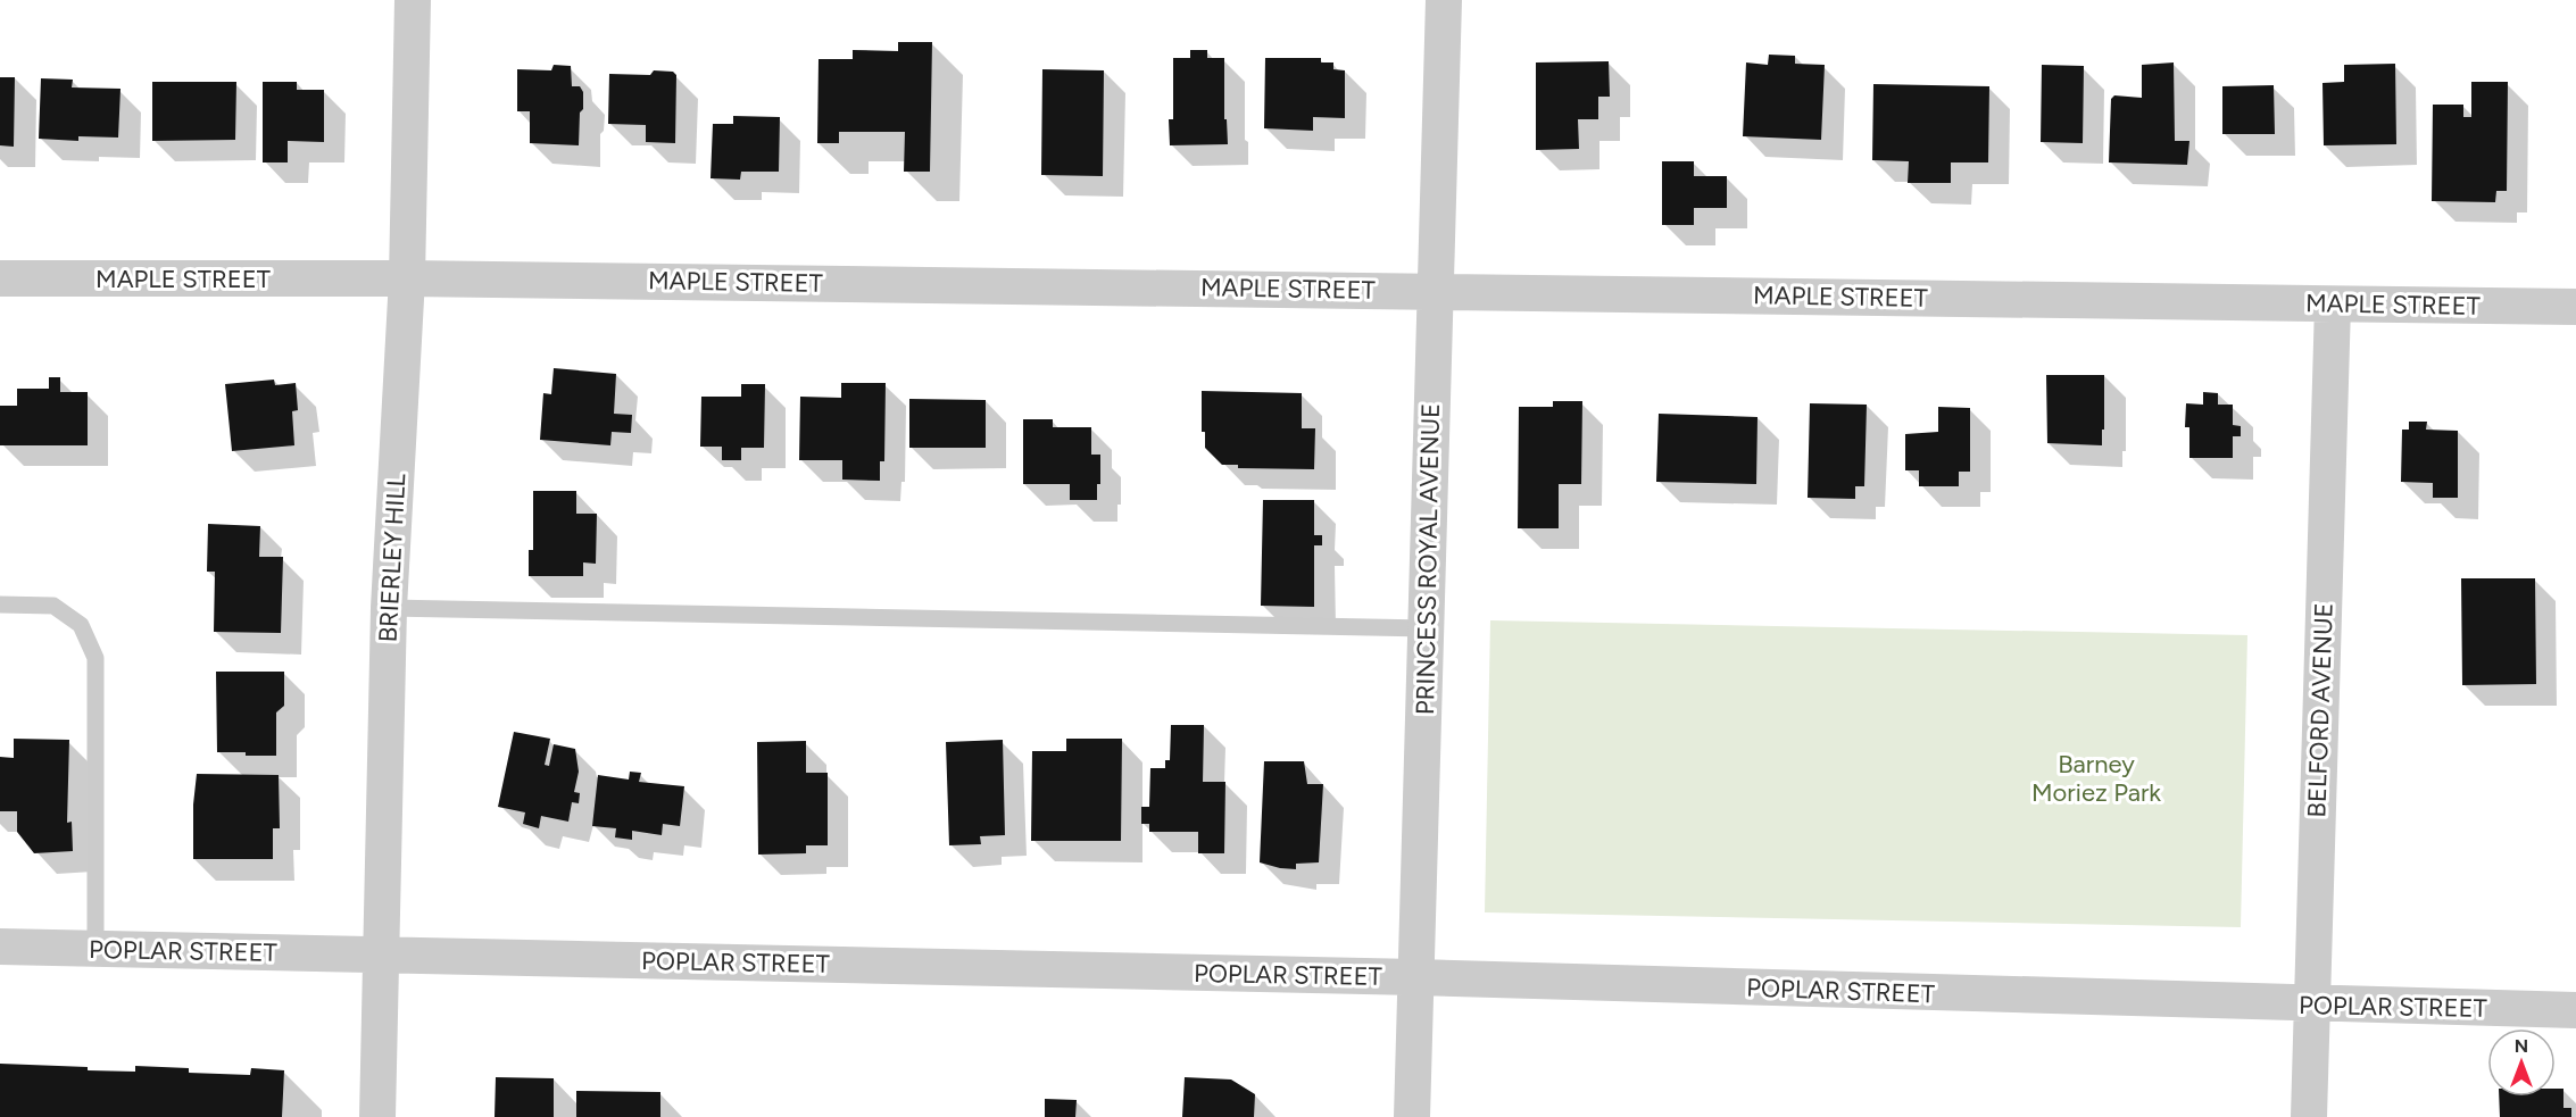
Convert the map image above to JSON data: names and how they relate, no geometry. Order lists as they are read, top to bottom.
{
  "streets": {
    "street": [
      "MAPLE STREET",
      "BRIERLEY HILL",
      "PRINCESS ROYAL AVENUE",
      "BELFORD AVENUE",
      "POPLAR STREET"
    ]
  },
  "crossings": [
    ["MAPLE STREET", "BRIERLEY HILL"],
    ["MAPLE STREET", "PRINCESS ROYAL AVENUE"],
    ["MAPLE STREET", "BELFORD AVENUE"],
    ["BRIERLEY HILL", "POPLAR STREET"],
    ["PRINCESS ROYAL AVENUE", "POPLAR STREET"],
    ["BELFORD AVENUE", "POPLAR STREET"]
  ],
  "parks": ["Barney Moriez Park"],
  "north": "top"
}
